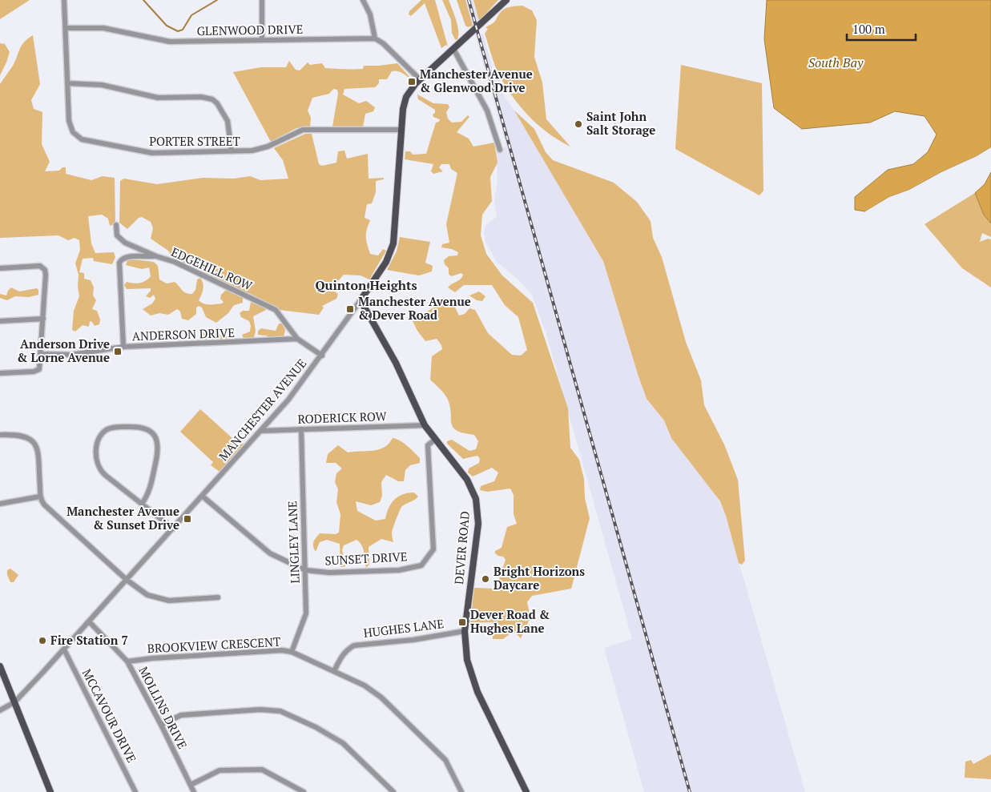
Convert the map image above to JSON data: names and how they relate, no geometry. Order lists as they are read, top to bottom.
{
  "streets": {
    "main road": ["MANCHESTER AVENUE", "DEVER ROAD"],
    "street": [
      "GLENWOOD DRIVE",
      "PORTER STREET",
      "EDGEHILL ROW",
      "ANDERSON DRIVE",
      "RODERICK ROW",
      "LINGLEY LANE",
      "SUNSET DRIVE",
      "HUGHES LANE",
      "BROOKVIEW CRESCENT",
      "MOLLINS DRIVE",
      "MCCAVOUR DRIVE"
    ]
  },
  "crossings": [
    ["GLENWOOD DRIVE", "PORTER STREET"],
    ["PORTER STREET", "MANCHESTER AVENUE"],
    ["EDGEHILL ROW", "ANDERSON DRIVE"],
    ["MANCHESTER AVENUE", "RODERICK ROW"],
    ["MANCHESTER AVENUE", "DEVER ROAD"],
    ["MANCHESTER AVENUE", "SUNSET DRIVE"],
    ["MANCHESTER AVENUE", "MOLLINS DRIVE"],
    ["MANCHESTER AVENUE", "MCCAVOUR DRIVE"],
    ["RODERICK ROW", "LINGLEY LANE"],
    ["RODERICK ROW", "DEVER ROAD"],
    ["LINGLEY LANE", "SUNSET DRIVE"],
    ["LINGLEY LANE", "BROOKVIEW CRESCENT"],
    ["DEVER ROAD", "SUNSET DRIVE"],
    ["DEVER ROAD", "HUGHES LANE"],
    ["HUGHES LANE", "BROOKVIEW CRESCENT"],
    ["BROOKVIEW CRESCENT", "MOLLINS DRIVE"]
  ],
  "districts": ["Quinton Heights"],
  "water": ["South Bay"],
  "places": {
    "transit": [
      "Manchester Avenue & Glenwood Drive",
      "Manchester Avenue & Dever Road",
      "Anderson Drive & Lorne Avenue",
      "Manchester Avenue & Sunset Drive",
      "Dever Road & Hughes Lane"
    ],
    "other": ["Saint John Salt Storage", "Bright Horizons Daycare", "Fire Station 7"]
  },
  "scale_bar": "100 m"
}
